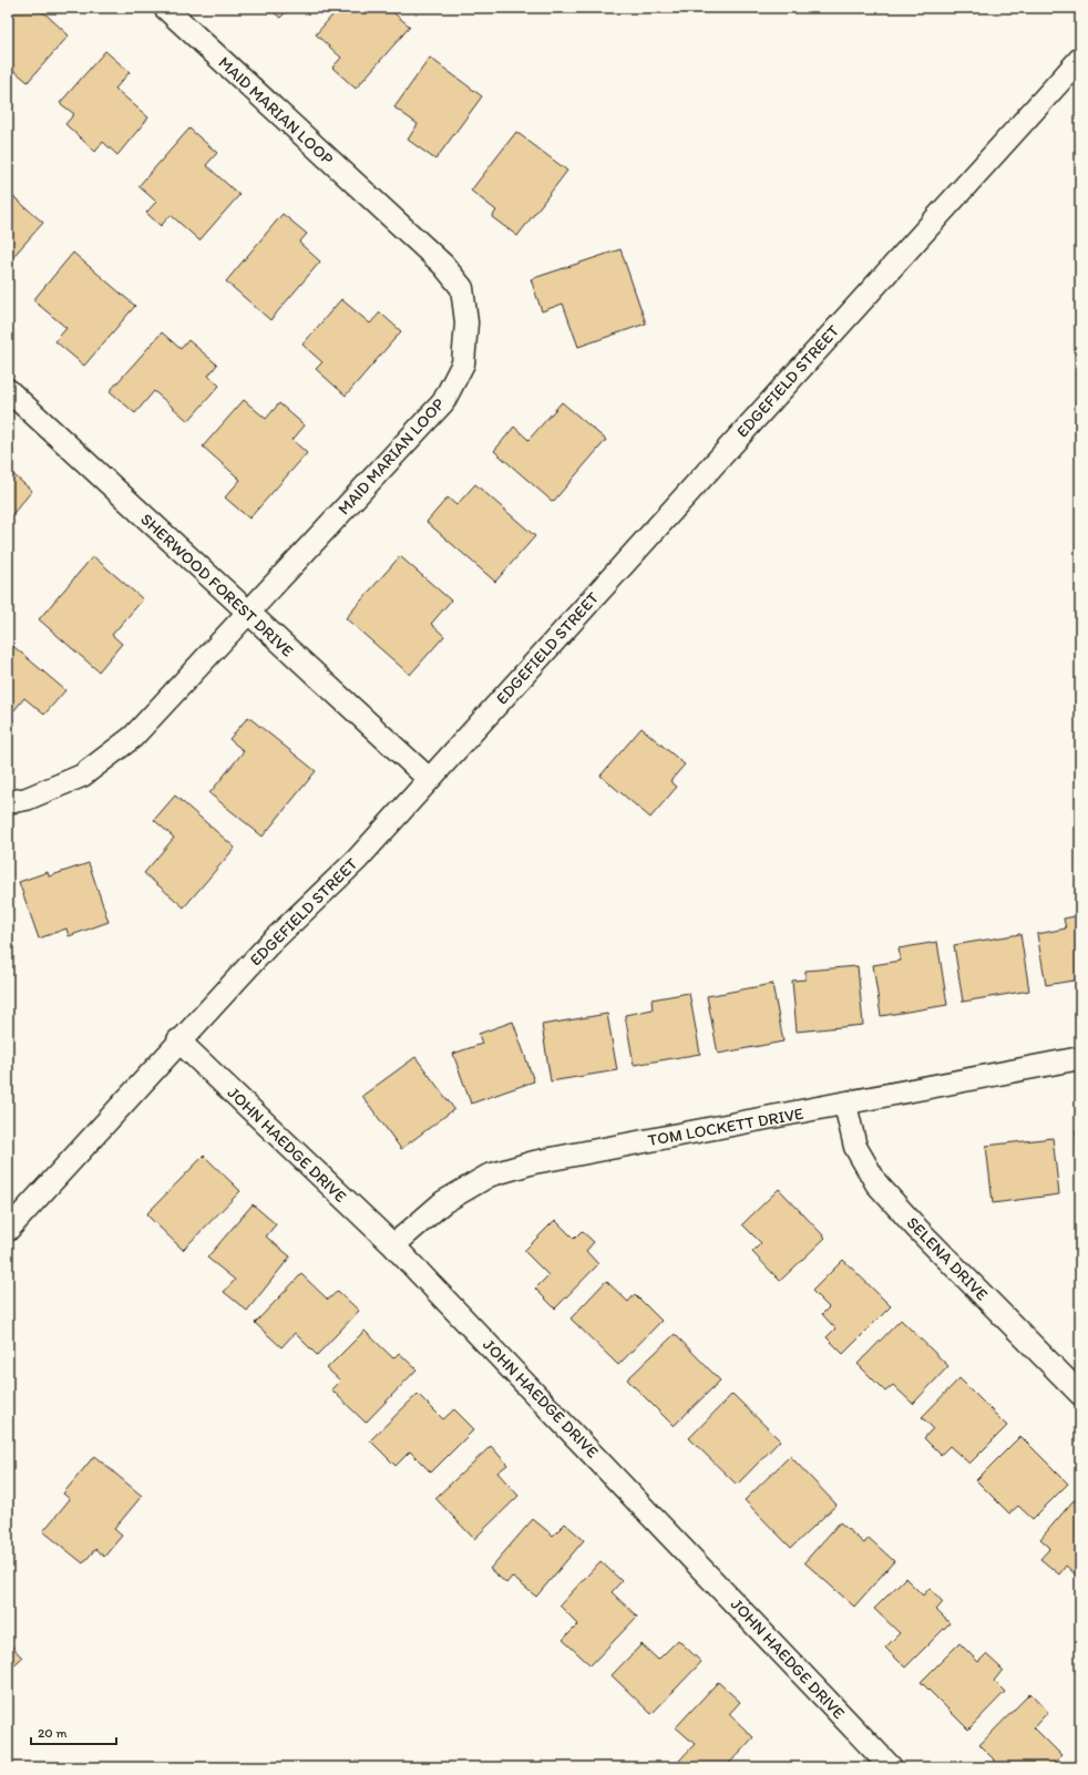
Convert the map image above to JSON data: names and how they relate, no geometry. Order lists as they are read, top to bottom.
{
  "streets": {
    "street": [
      "MAID MARIAN LOOP",
      "EDGEFIELD STREET",
      "SHERWOOD FOREST DRIVE",
      "TOM LOCKETT DRIVE",
      "JOHN HAEDGE DRIVE",
      "SELENA DRIVE"
    ]
  },
  "crossings": [
    ["MAID MARIAN LOOP", "SHERWOOD FOREST DRIVE"],
    ["EDGEFIELD STREET", "SHERWOOD FOREST DRIVE"],
    ["EDGEFIELD STREET", "JOHN HAEDGE DRIVE"],
    ["TOM LOCKETT DRIVE", "JOHN HAEDGE DRIVE"],
    ["TOM LOCKETT DRIVE", "SELENA DRIVE"]
  ],
  "scale_bar": "20 m"
}
